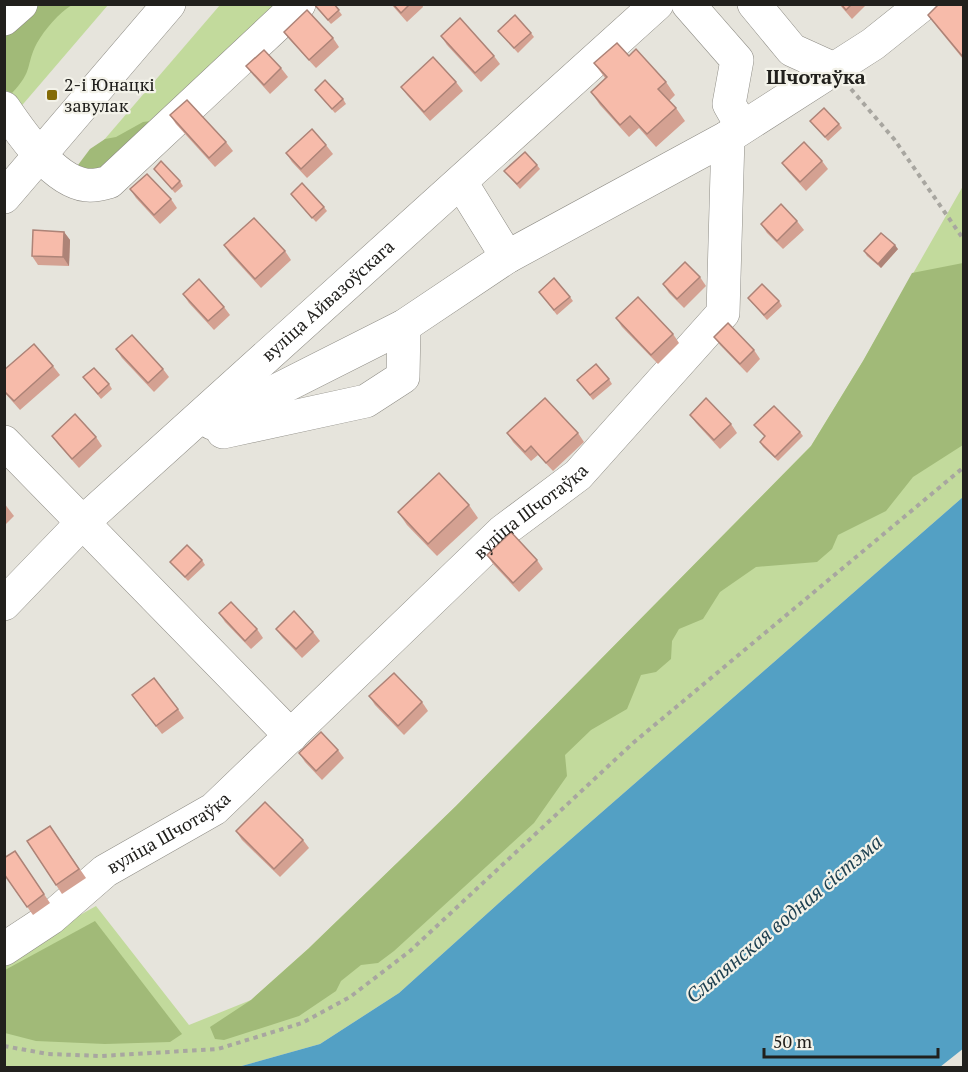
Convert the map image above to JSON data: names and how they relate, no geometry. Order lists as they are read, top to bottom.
{
  "streets": {
    "street": ["вуліца Айвазоўскага", "вуліца Шчотаўка"]
  },
  "districts": ["Шчотаўка"],
  "water": ["Сляпянская водная сістэма"],
  "places": {
    "transit": ["2-і Юнацкі завулак"]
  },
  "scale_bar": "50 m"
}
